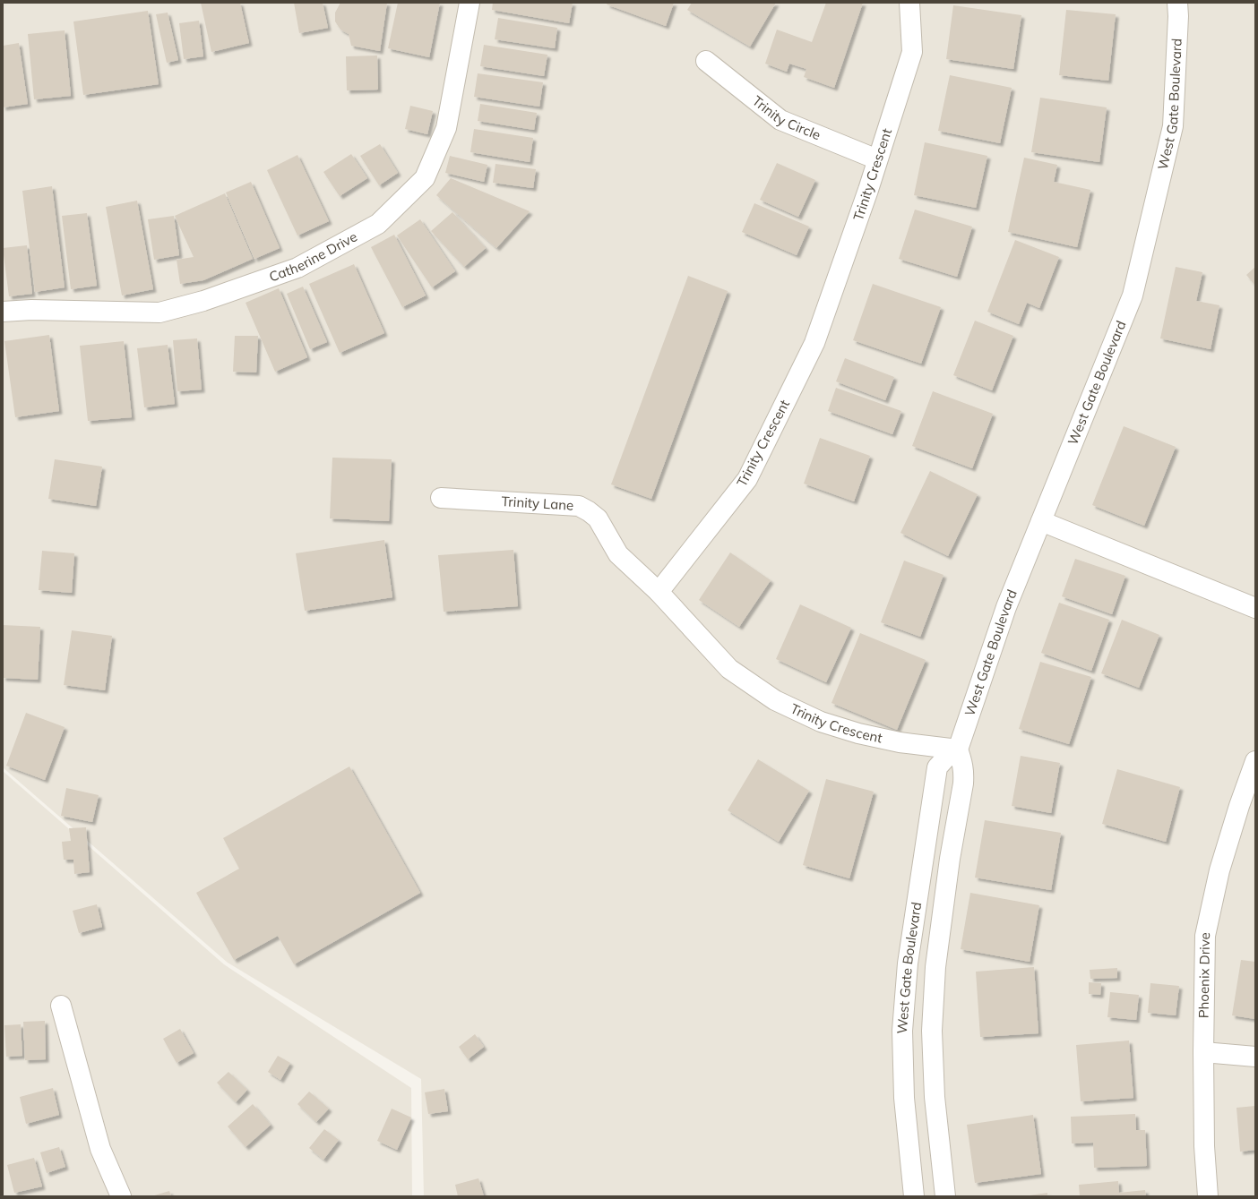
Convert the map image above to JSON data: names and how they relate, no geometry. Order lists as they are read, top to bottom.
{
  "streets": {
    "street": [
      "West Gate Boulevard",
      "Trinity Circle",
      "Trinity Crescent",
      "Catherine Drive",
      "Trinity Lane",
      "Phoenix Drive"
    ]
  },
  "crossings": [
    ["West Gate Boulevard", "Trinity Crescent"],
    ["Trinity Circle", "Trinity Crescent"],
    ["Trinity Crescent", "Trinity Lane"]
  ]
}
